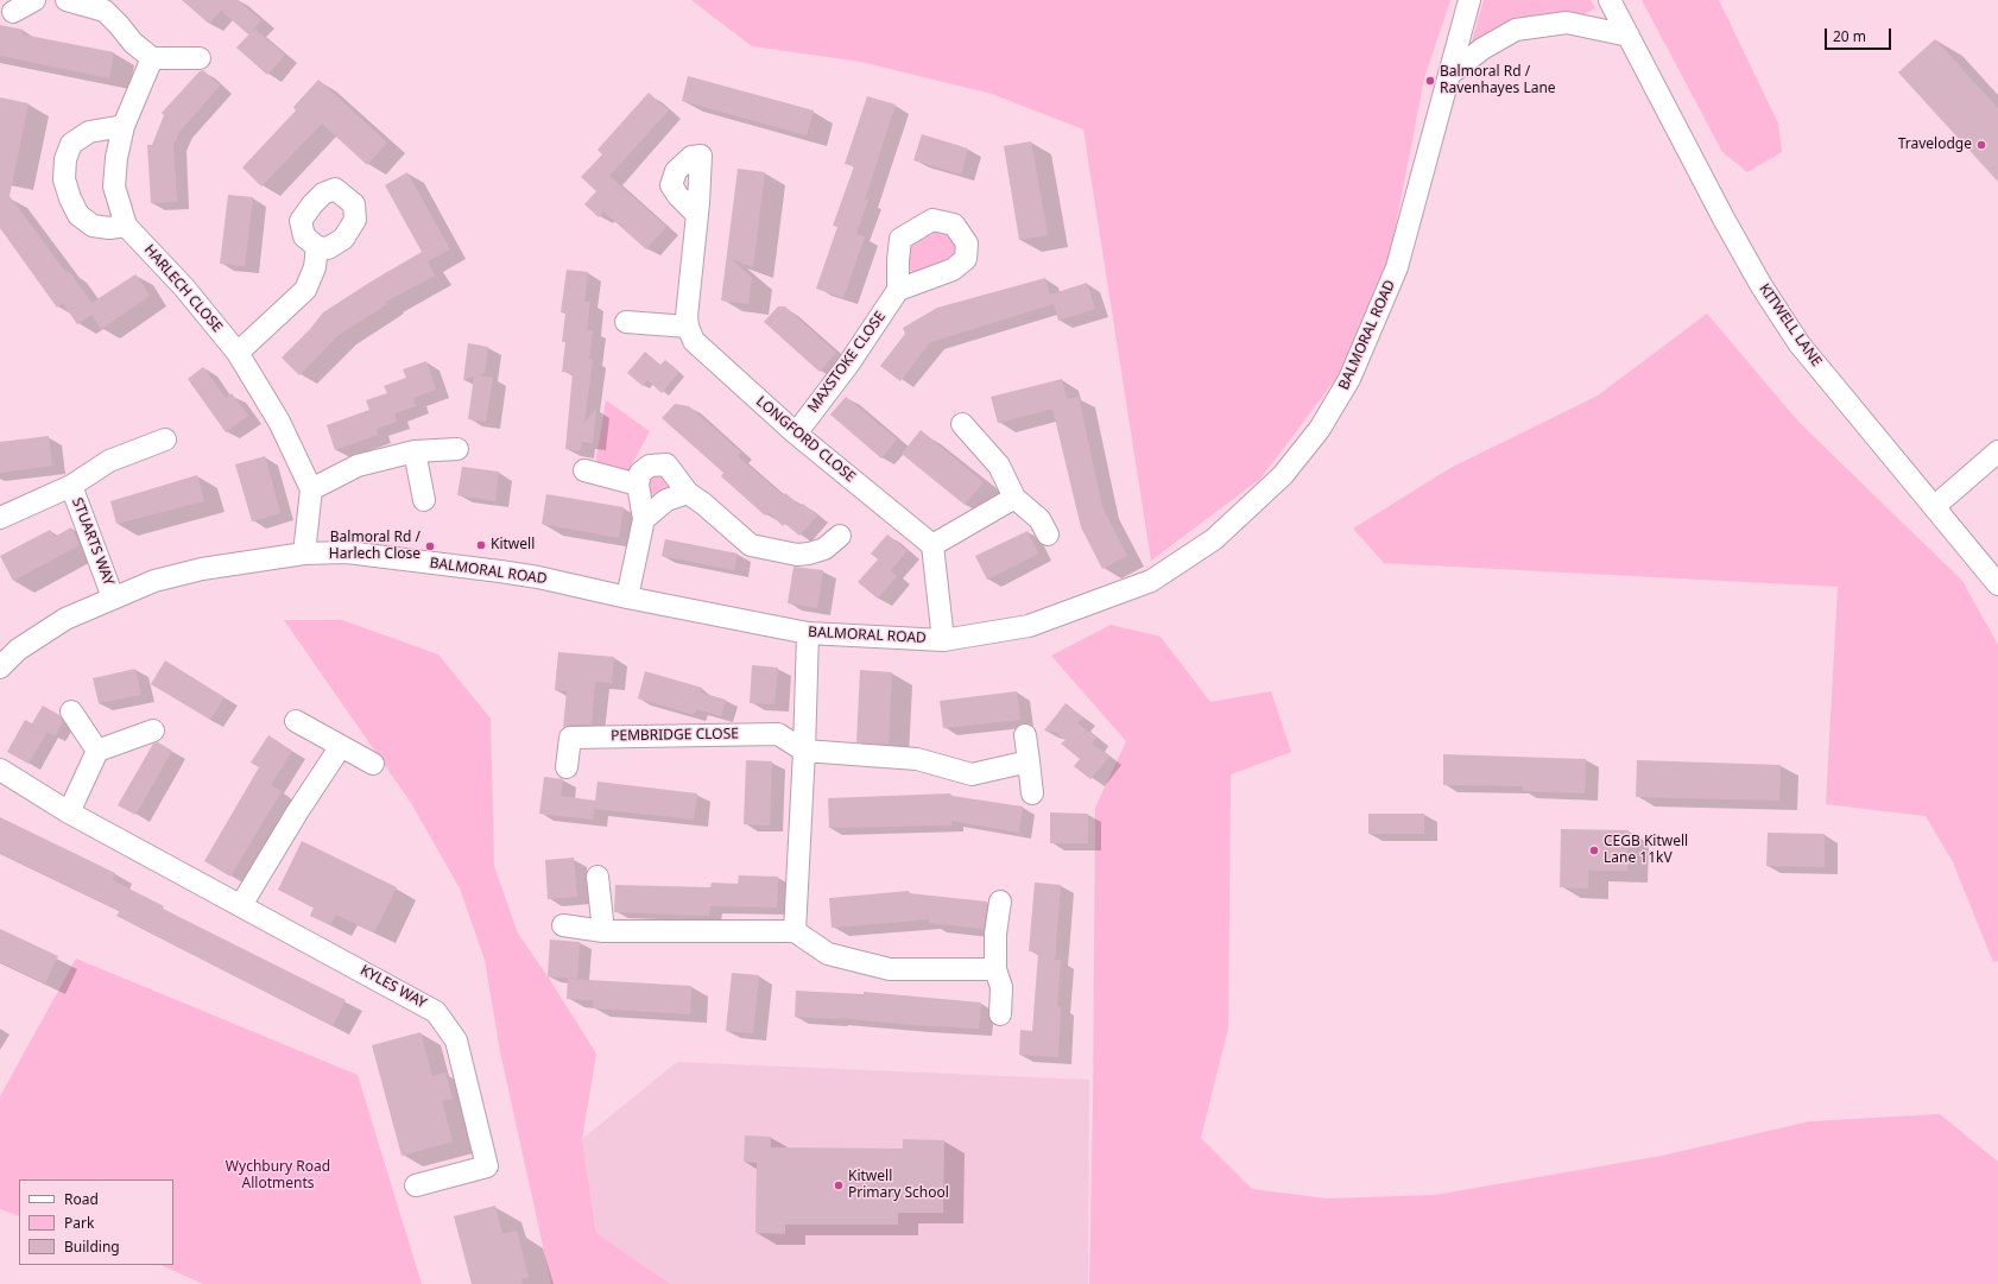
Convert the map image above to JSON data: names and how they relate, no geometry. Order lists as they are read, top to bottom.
{
  "streets": {
    "street": [
      "HARLECH CLOSE",
      "KITWELL LANE",
      "BALMORAL ROAD",
      "MAXSTOKE CLOSE",
      "LONGFORD CLOSE",
      "STUARTS WAY",
      "PEMBRIDGE CLOSE",
      "KYLES WAY"
    ]
  },
  "crossings": [
    ["BALMORAL ROAD", "STUARTS WAY"],
    ["MAXSTOKE CLOSE", "LONGFORD CLOSE"]
  ],
  "parks": ["Wychbury Road Allotments"],
  "places": [
    "Balmoral Rd / Ravenhayes Lane",
    "Travelodge",
    "Kitwell",
    "Balmoral Rd / Harlech Close",
    "CEGB Kitwell Lane 11kV",
    "Kitwell Primary School"
  ],
  "legend": ["Road", "Park", "Building"],
  "scale_bar": "20 m"
}
